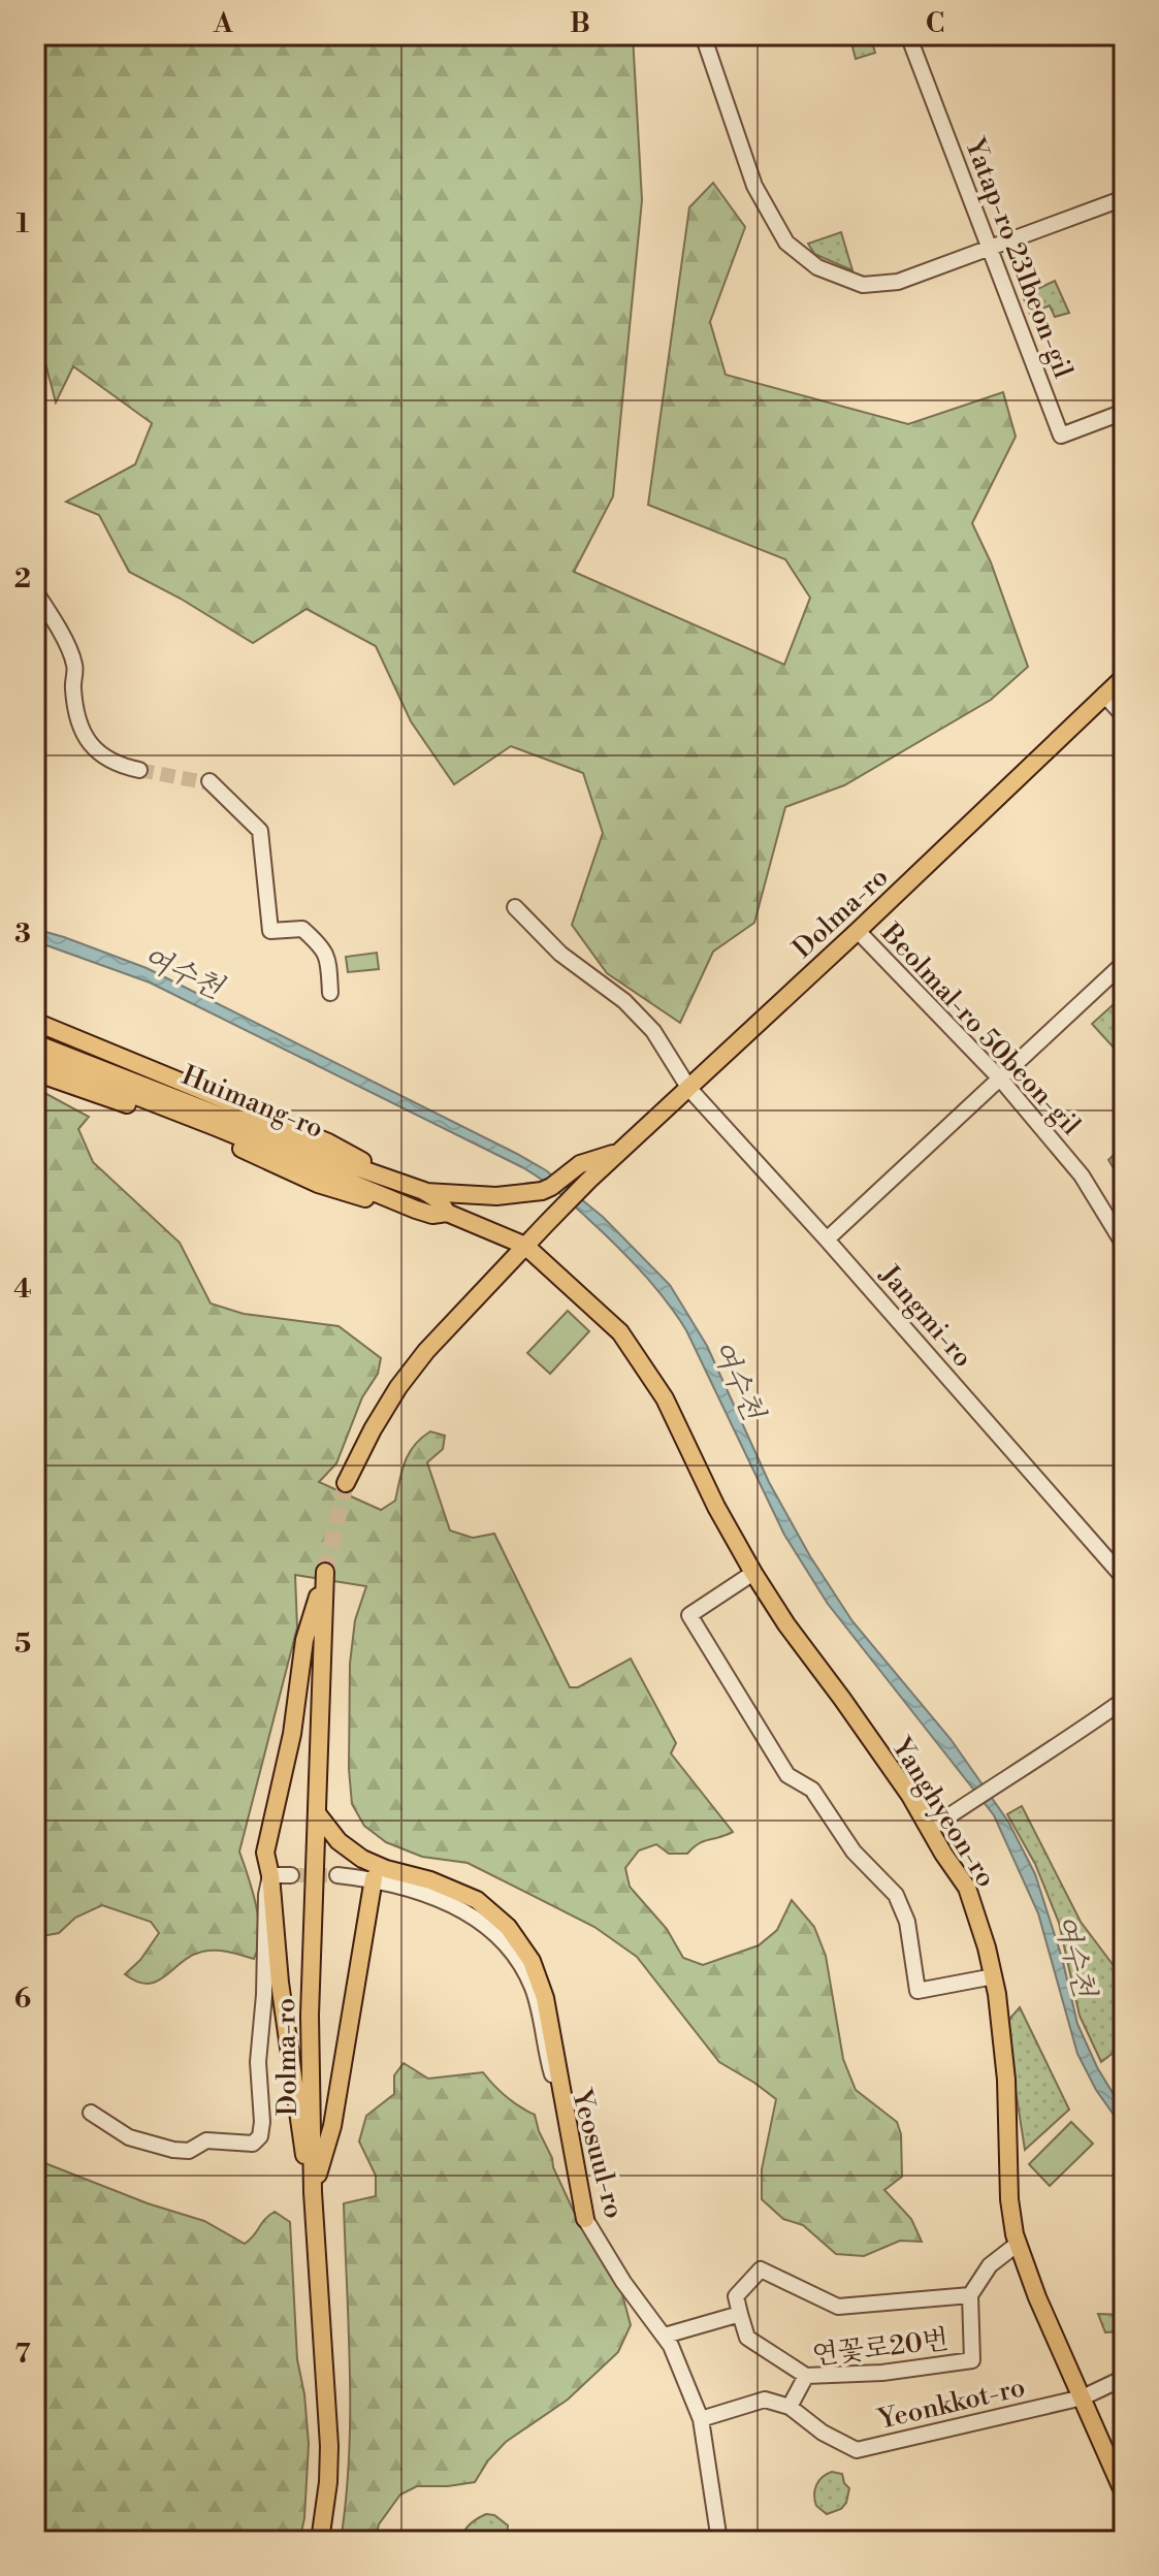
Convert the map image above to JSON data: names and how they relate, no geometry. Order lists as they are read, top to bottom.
{
  "streets": {
    "main road": ["Dolma-ro", "Huimang-ro", "Yanghyeon-ro"],
    "street": [
      "Yatap-ro 231beon-gil",
      "Beolmal-ro 50beon-gil",
      "Jangmi-ro",
      "Yeosuul-ro",
      "연꽃로20번",
      "Yeonkkot-ro"
    ]
  },
  "crossings": [
    ["Dolma-ro", "Beolmal-ro 50beon-gil"],
    ["Dolma-ro", "Huimang-ro"],
    ["Dolma-ro", "Jangmi-ro"],
    ["Dolma-ro", "Yanghyeon-ro"],
    ["Huimang-ro", "Yanghyeon-ro"],
    ["Yanghyeon-ro", "Yeonkkot-ro"],
    ["연꽃로20번", "Yeonkkot-ro"]
  ],
  "water": ["여수천"],
  "grid": {
    "columns": ["A", "B", "C"],
    "rows": [
      "1",
      "2",
      "3",
      "4",
      "5",
      "6",
      "7"
    ]
  }
}
